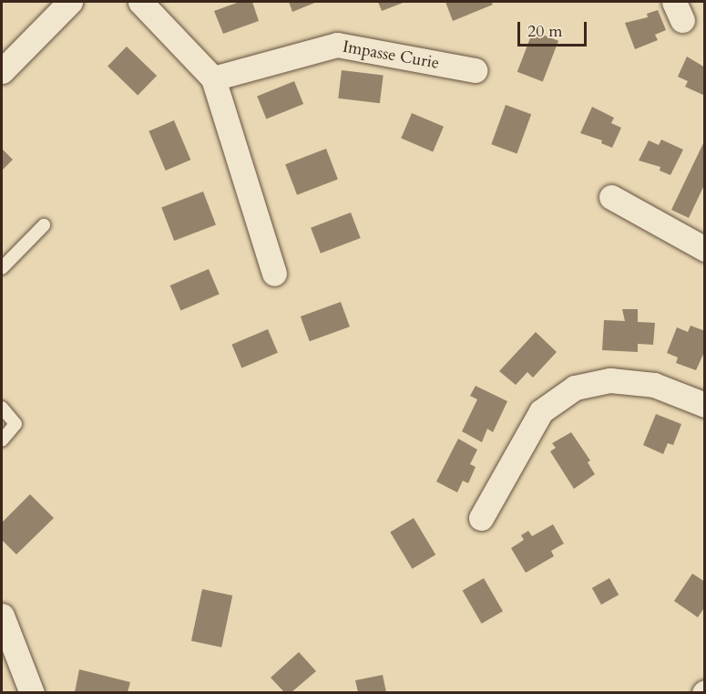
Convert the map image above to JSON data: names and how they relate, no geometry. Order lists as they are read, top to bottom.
{
  "streets": {
    "street": ["Impasse Curie"]
  },
  "scale_bar": "20 m"
}
